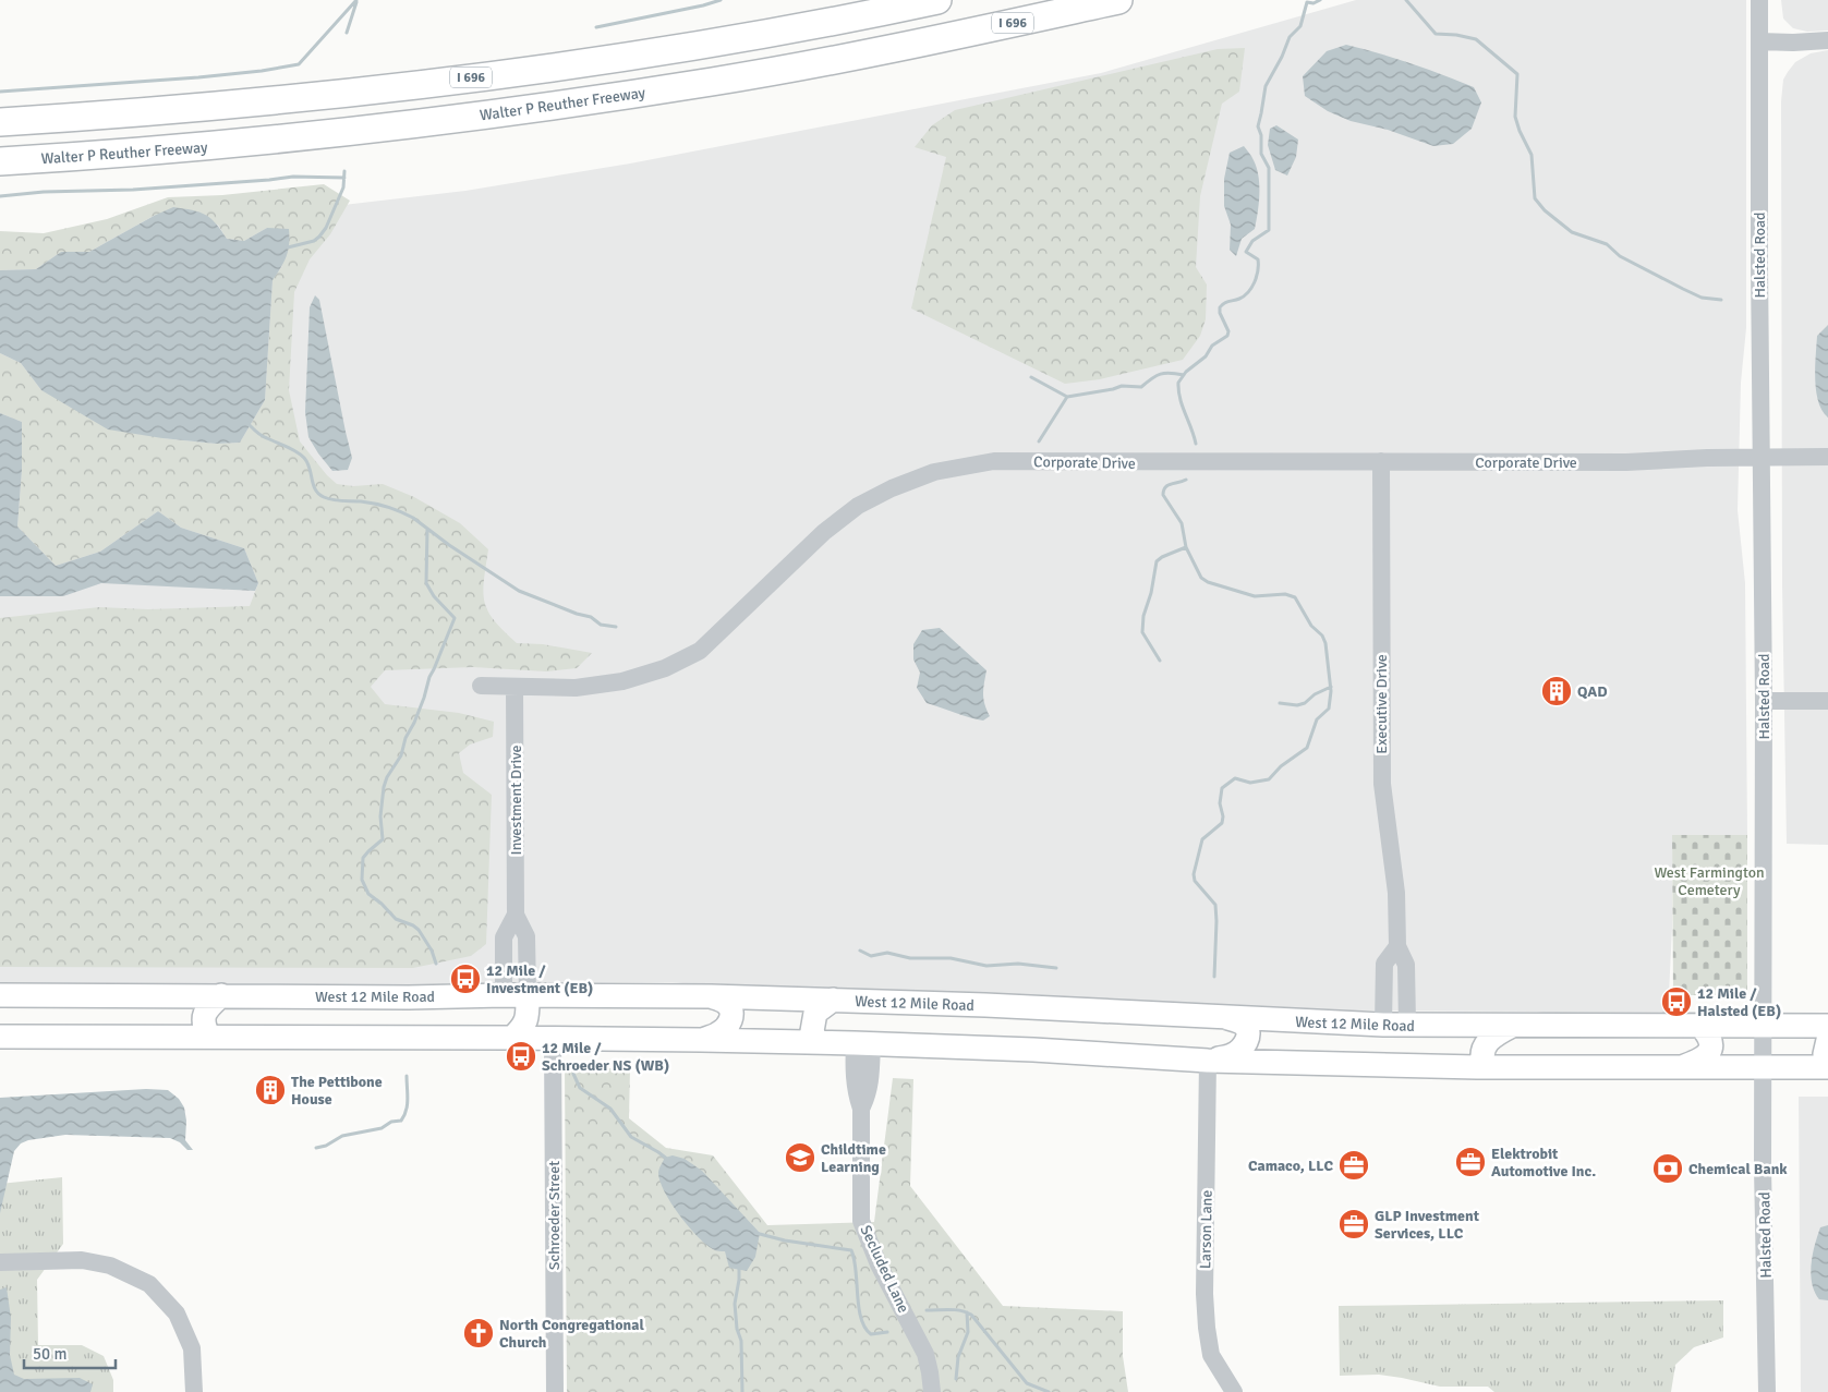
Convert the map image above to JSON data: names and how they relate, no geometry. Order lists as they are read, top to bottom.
{
  "streets": {
    "highway": ["I 696", "Walter P Reuther Freeway"],
    "main road": ["West 12 Mile Road"],
    "street": [
      "Halsted Road",
      "Corporate Drive",
      "Executive Drive",
      "Investment Drive",
      "Schroeder Street",
      "Larson Lane",
      "Secluded Lane"
    ]
  },
  "crossings": [
    ["Halsted Road", "Corporate Drive"],
    ["Halsted Road", "West 12 Mile Road"],
    ["Corporate Drive", "Executive Drive"],
    ["Corporate Drive", "Investment Drive"],
    ["Executive Drive", "West 12 Mile Road"],
    ["Investment Drive", "West 12 Mile Road"]
  ],
  "parks": ["West Farmington Cemetery"],
  "places": {
    "building": ["QAD", "The Pettibone House"],
    "bus stop": ["12 Mile / Investment (EB)", "12 Mile / Halsted (EB)", "12 Mile / Schroeder NS (WB)"],
    "school or university": ["Childtime Learning"],
    "office": ["Elektrobit Automotive Inc.", "Camaco, LLC", "GLP Investment Services, LLC"],
    "bank": ["Chemical Bank"],
    "church": ["North Congregational Church"]
  },
  "scale_bar": "50 m"
}
